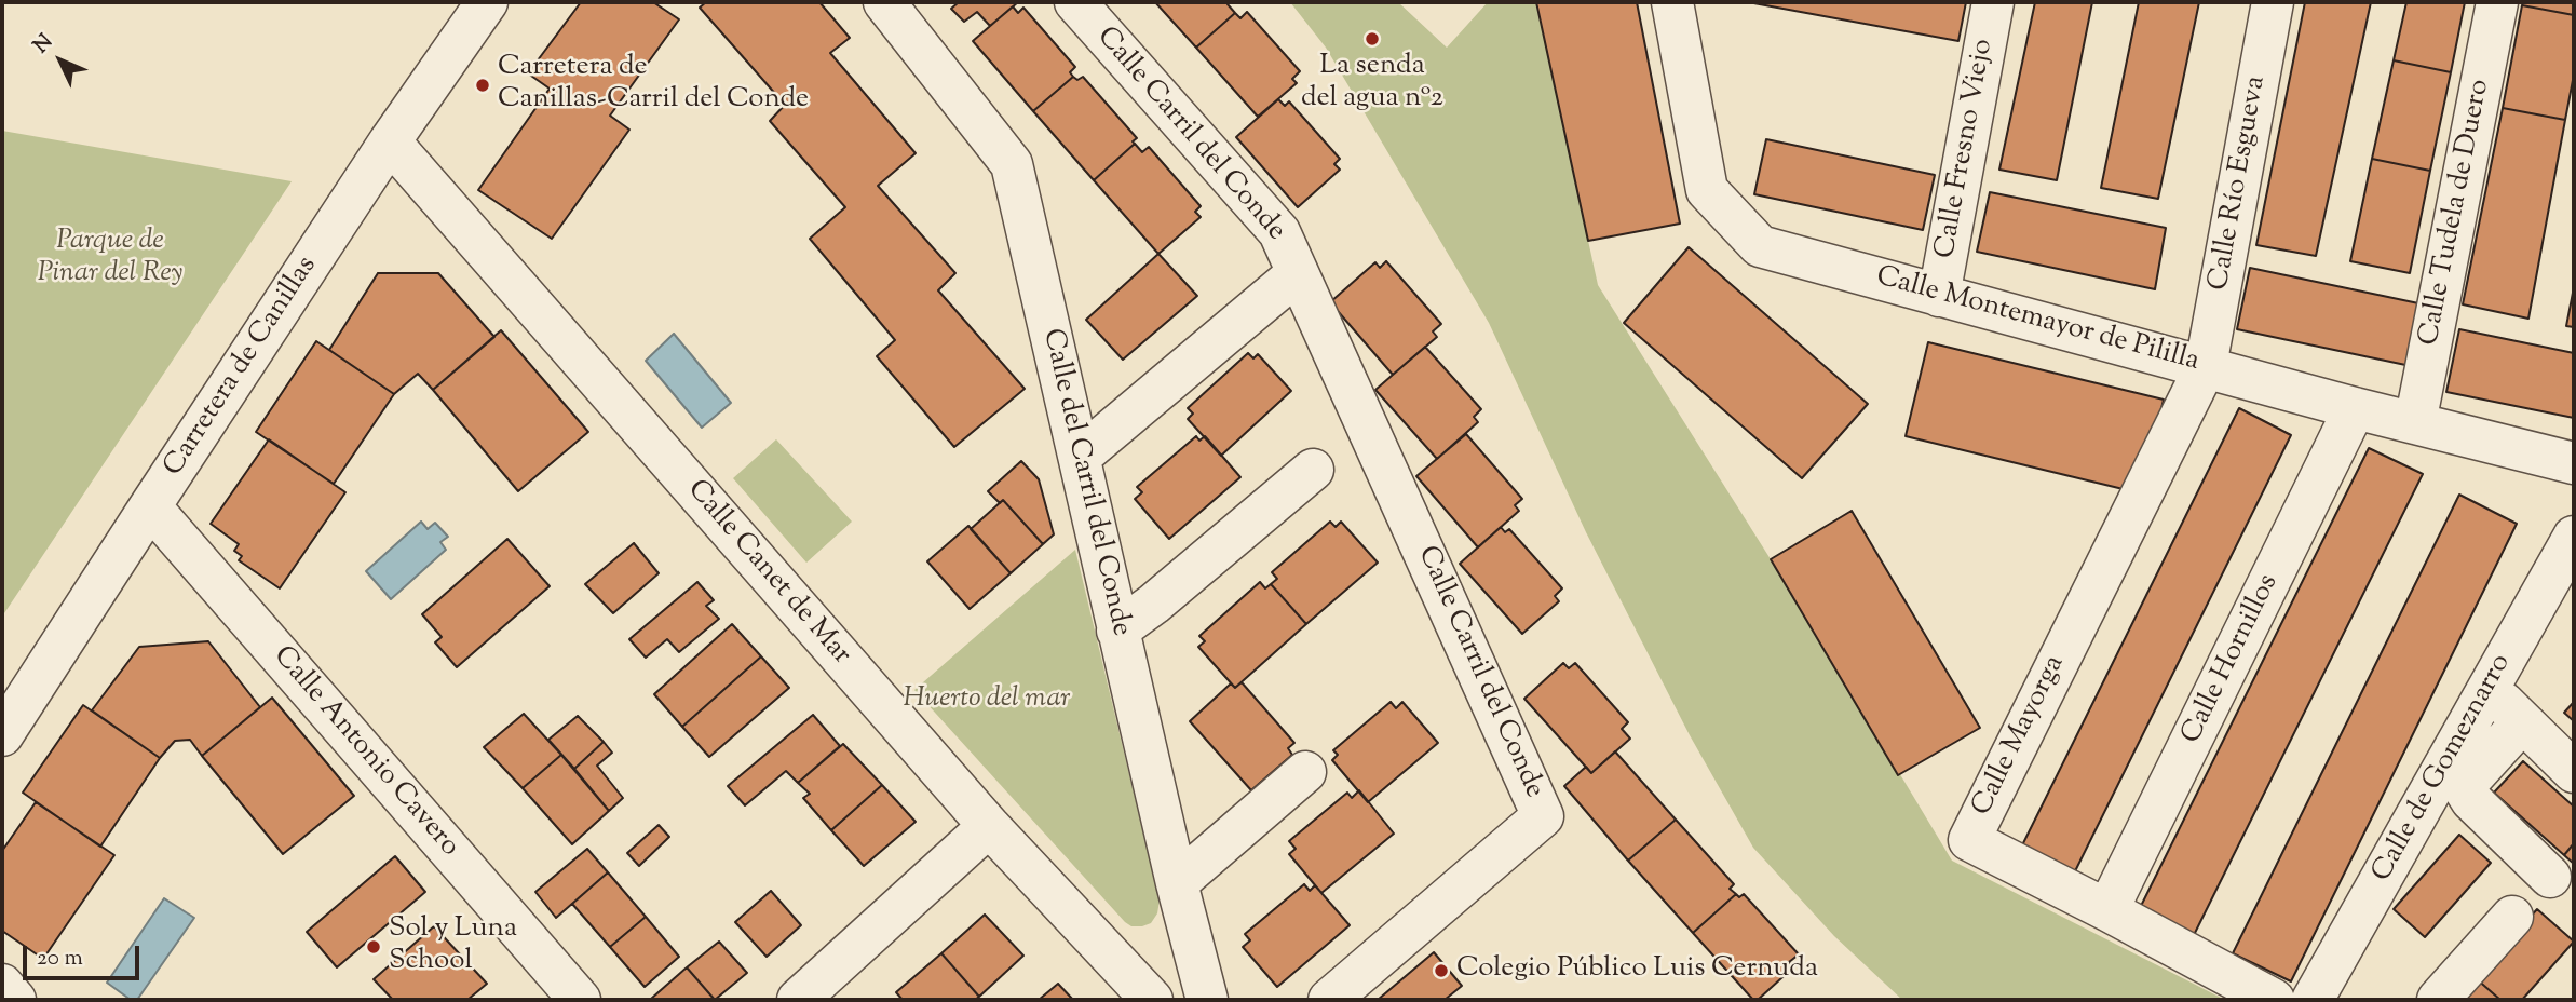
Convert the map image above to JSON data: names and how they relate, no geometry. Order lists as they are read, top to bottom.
{
  "streets": {
    "street": [
      "Calle Carril del Conde",
      "Calle Fresno Viejo",
      "Calle Río Esgueva",
      "Calle Tudela de Duero",
      "Calle Montemayor de Pililla",
      "Carretera de Canillas",
      "Calle del Carril del Conde",
      "Calle Canet de Mar",
      "Calle Hornillos",
      "Calle Mayorga",
      "Calle Antonio Cavero",
      "Calle de Gomeznarro"
    ]
  },
  "crossings": [
    ["Calle Carril del Conde", "Calle del Carril del Conde"],
    ["Calle Fresno Viejo", "Calle Montemayor de Pililla"],
    ["Calle Río Esgueva", "Calle Montemayor de Pililla"],
    ["Calle Río Esgueva", "Calle Mayorga"],
    ["Calle Tudela de Duero", "Calle Montemayor de Pililla"],
    ["Calle Montemayor de Pililla", "Calle Hornillos"],
    ["Calle Montemayor de Pililla", "Calle Mayorga"],
    ["Carretera de Canillas", "Calle Canet de Mar"],
    ["Carretera de Canillas", "Calle Antonio Cavero"],
    ["Calle Hornillos", "Calle Mayorga"]
  ],
  "parks": ["Parque de Pinar del Rey", "Huerto del mar"],
  "places": [
    "La senda del agua nº2",
    "Carretera de Canillas-Carril del Conde",
    "Sol y Luna School",
    "Colegio Público Luis Cernuda"
  ],
  "scale_bar": "20 m",
  "north": "top left"
}
